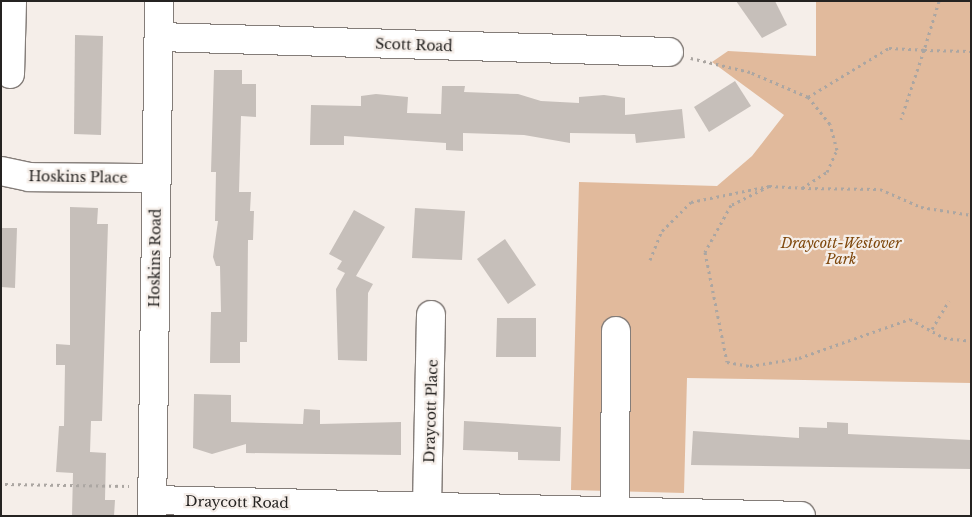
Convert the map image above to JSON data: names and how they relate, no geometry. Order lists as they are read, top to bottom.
{
  "streets": {
    "street": [
      "Scott Road",
      "Hoskins Place",
      "Hoskins Road",
      "Draycott Place",
      "Draycott Road"
    ]
  },
  "crossings": [
    ["Scott Road", "Hoskins Road"],
    ["Hoskins Place", "Hoskins Road"],
    ["Hoskins Road", "Draycott Road"],
    ["Draycott Place", "Draycott Road"]
  ],
  "parks": ["Draycott-Westover Park"]
}
